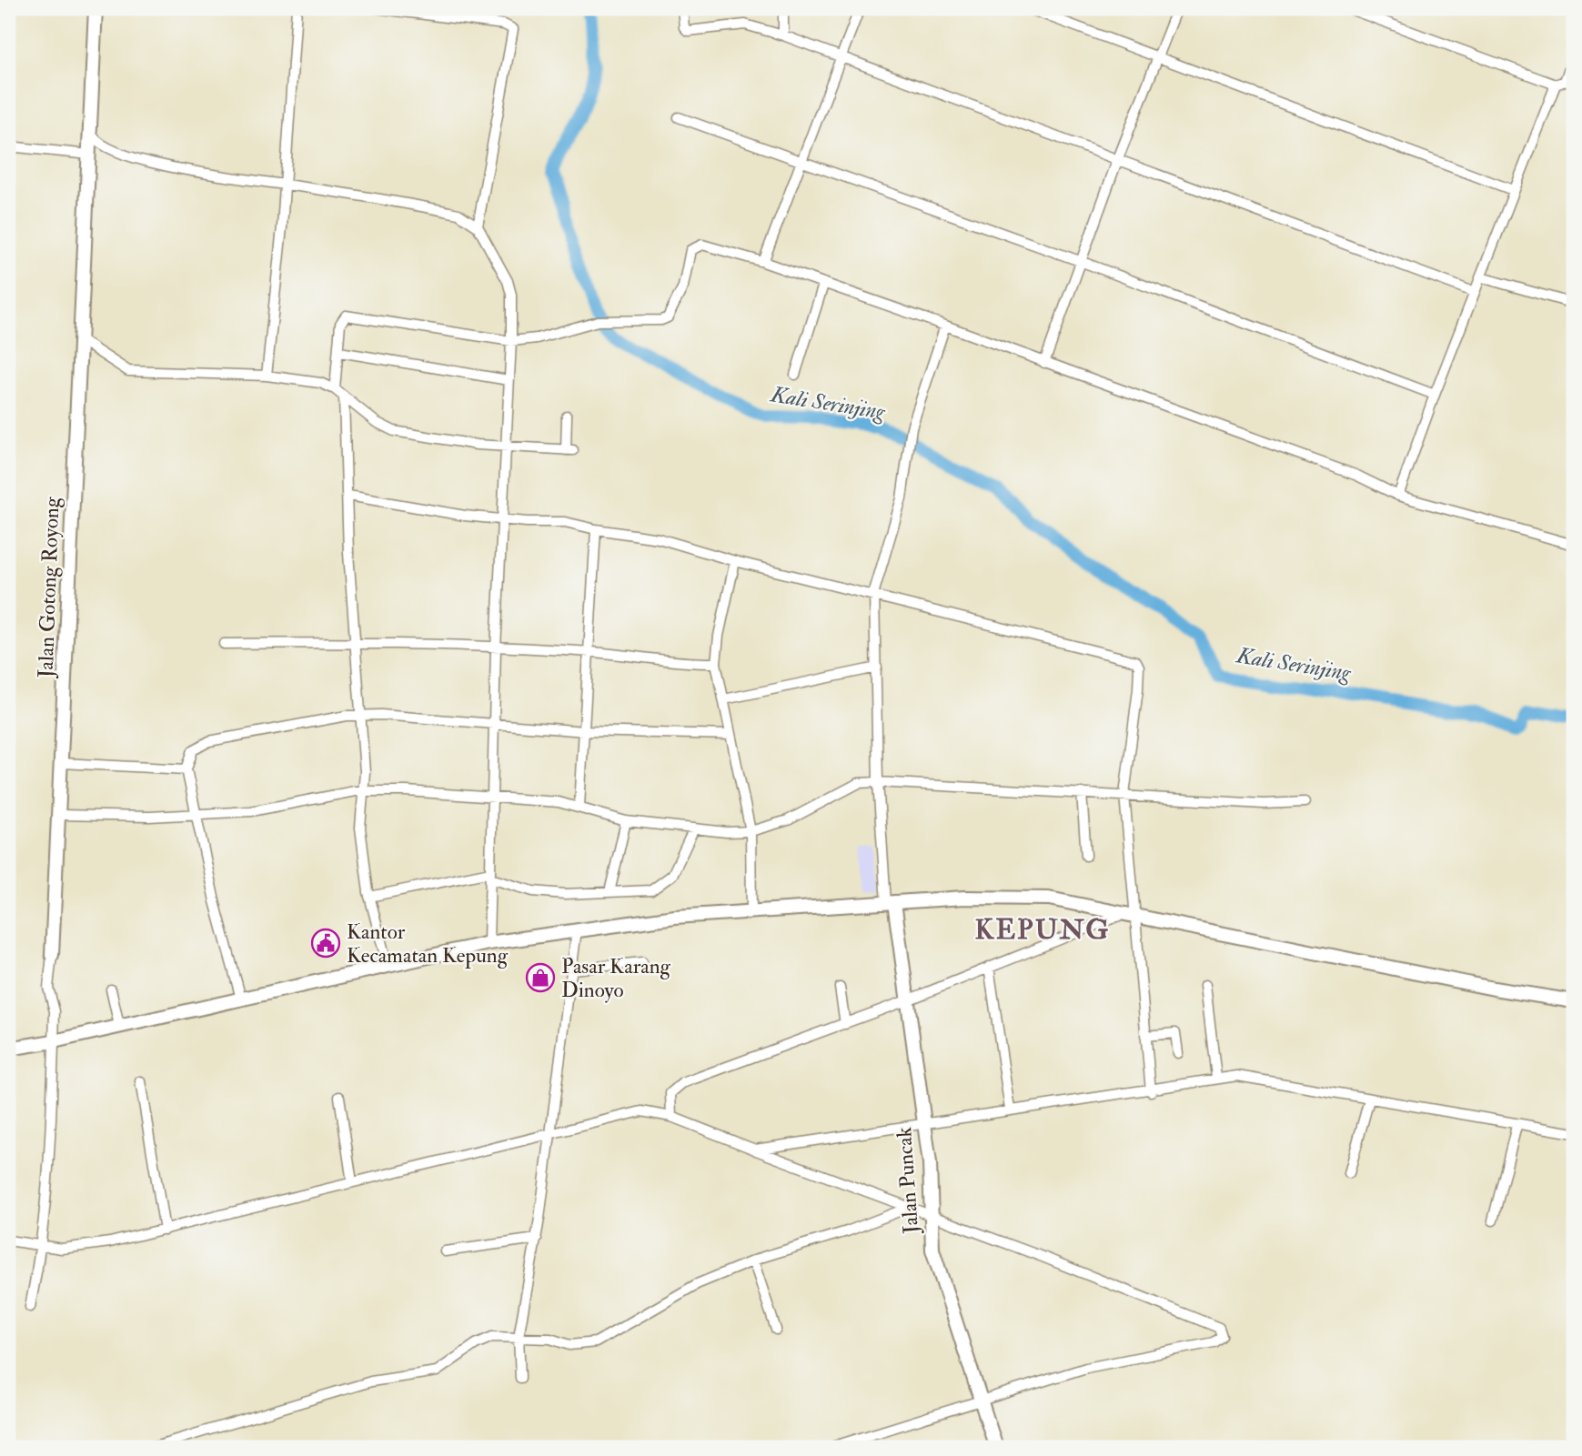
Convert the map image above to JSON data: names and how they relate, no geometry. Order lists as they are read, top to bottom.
{
  "streets": {
    "main road": ["Jalan Gotong Royong", "Jalan Puncak"]
  },
  "districts": ["KEPUNG"],
  "water": ["Kali Serinjing"],
  "places": {
    "public building": ["Kantor Kecamatan Kepung"],
    "shop": ["Pasar Karang Dinoyo"]
  }
}
